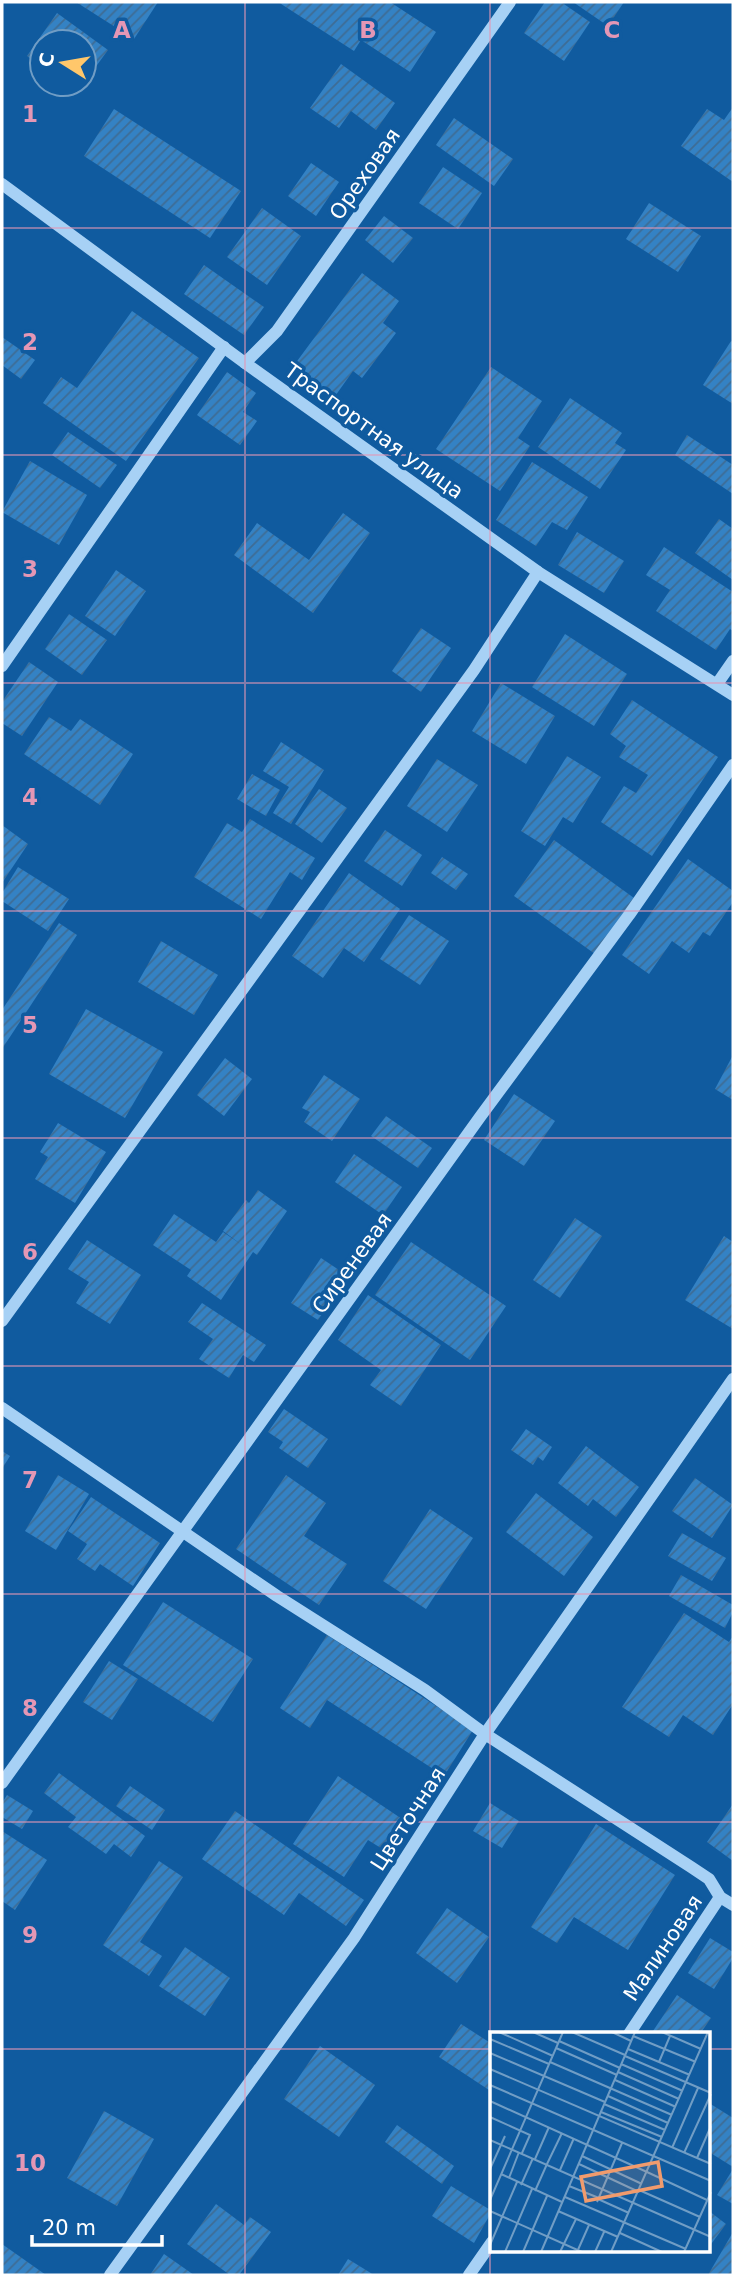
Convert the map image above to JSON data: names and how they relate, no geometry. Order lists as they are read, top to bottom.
{
  "streets": {
    "street": [
      "Ореховая",
      "Траспортная улица",
      "Сиреневая",
      "Цветочная",
      "Малиновая"
    ]
  },
  "crossings": [
    ["Ореховая", "Траспортная улица"]
  ],
  "scale_bar": "20 m",
  "north": "left",
  "grid": {
    "columns": ["A", "B", "C"],
    "rows": [
      "1",
      "2",
      "3",
      "4",
      "5",
      "6",
      "7",
      "8",
      "9",
      "10"
    ]
  }
}
